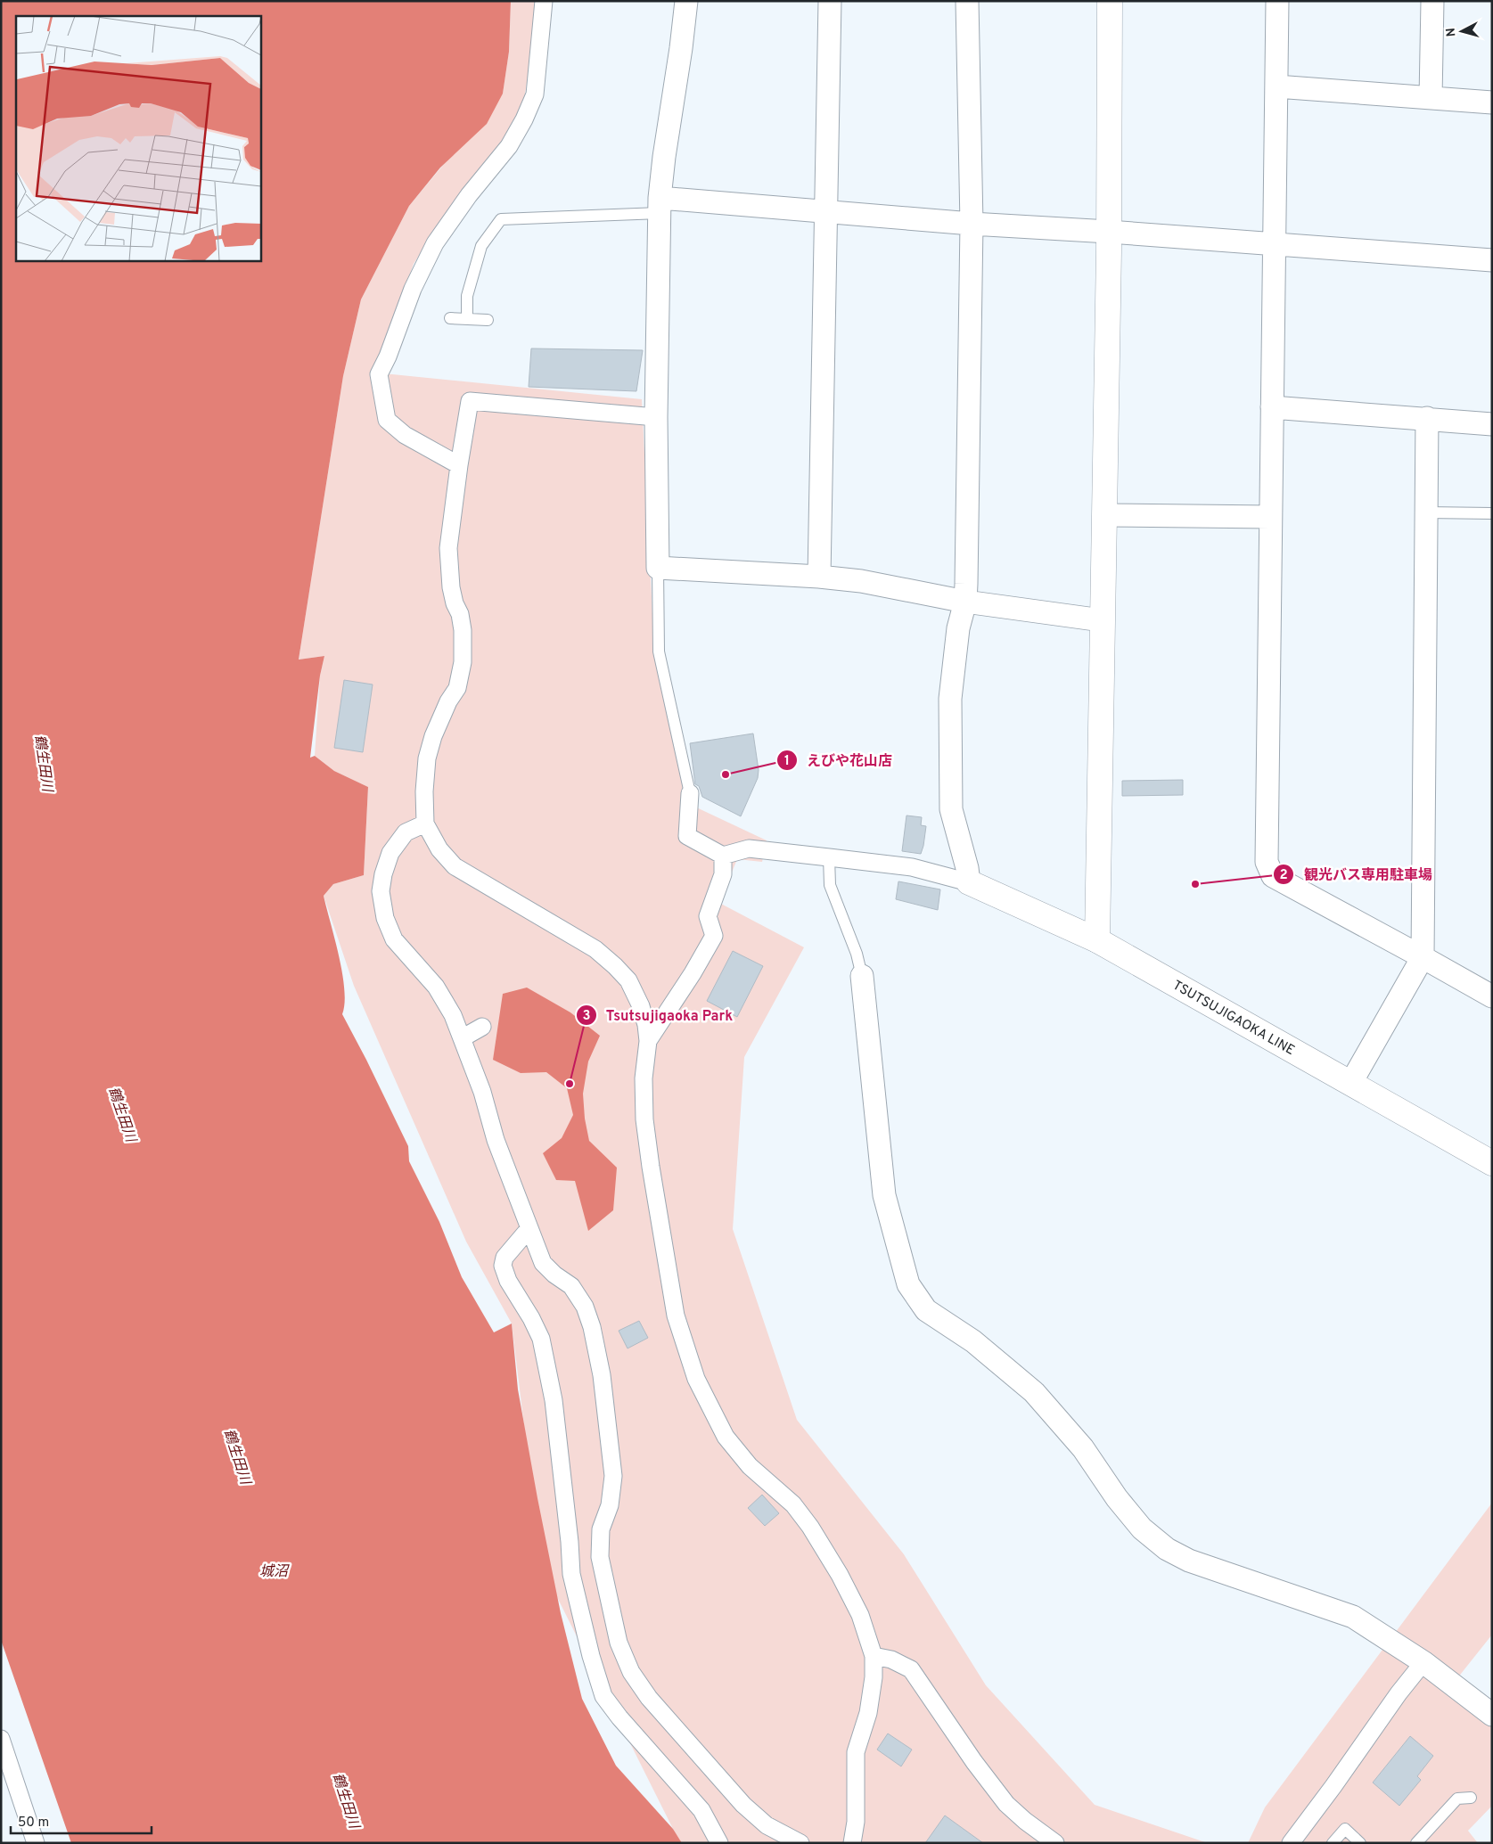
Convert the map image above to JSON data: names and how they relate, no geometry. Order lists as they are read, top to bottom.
{
  "streets": {
    "street": ["TSUTSUJIGAOKA LINE"]
  },
  "water": ["鶴生田川", "城沼"],
  "places": ["えびや花山店", "観光バス専用駐車場", "Tsutsujigaoka Park"],
  "scale_bar": "50 m",
  "north": "left"
}
